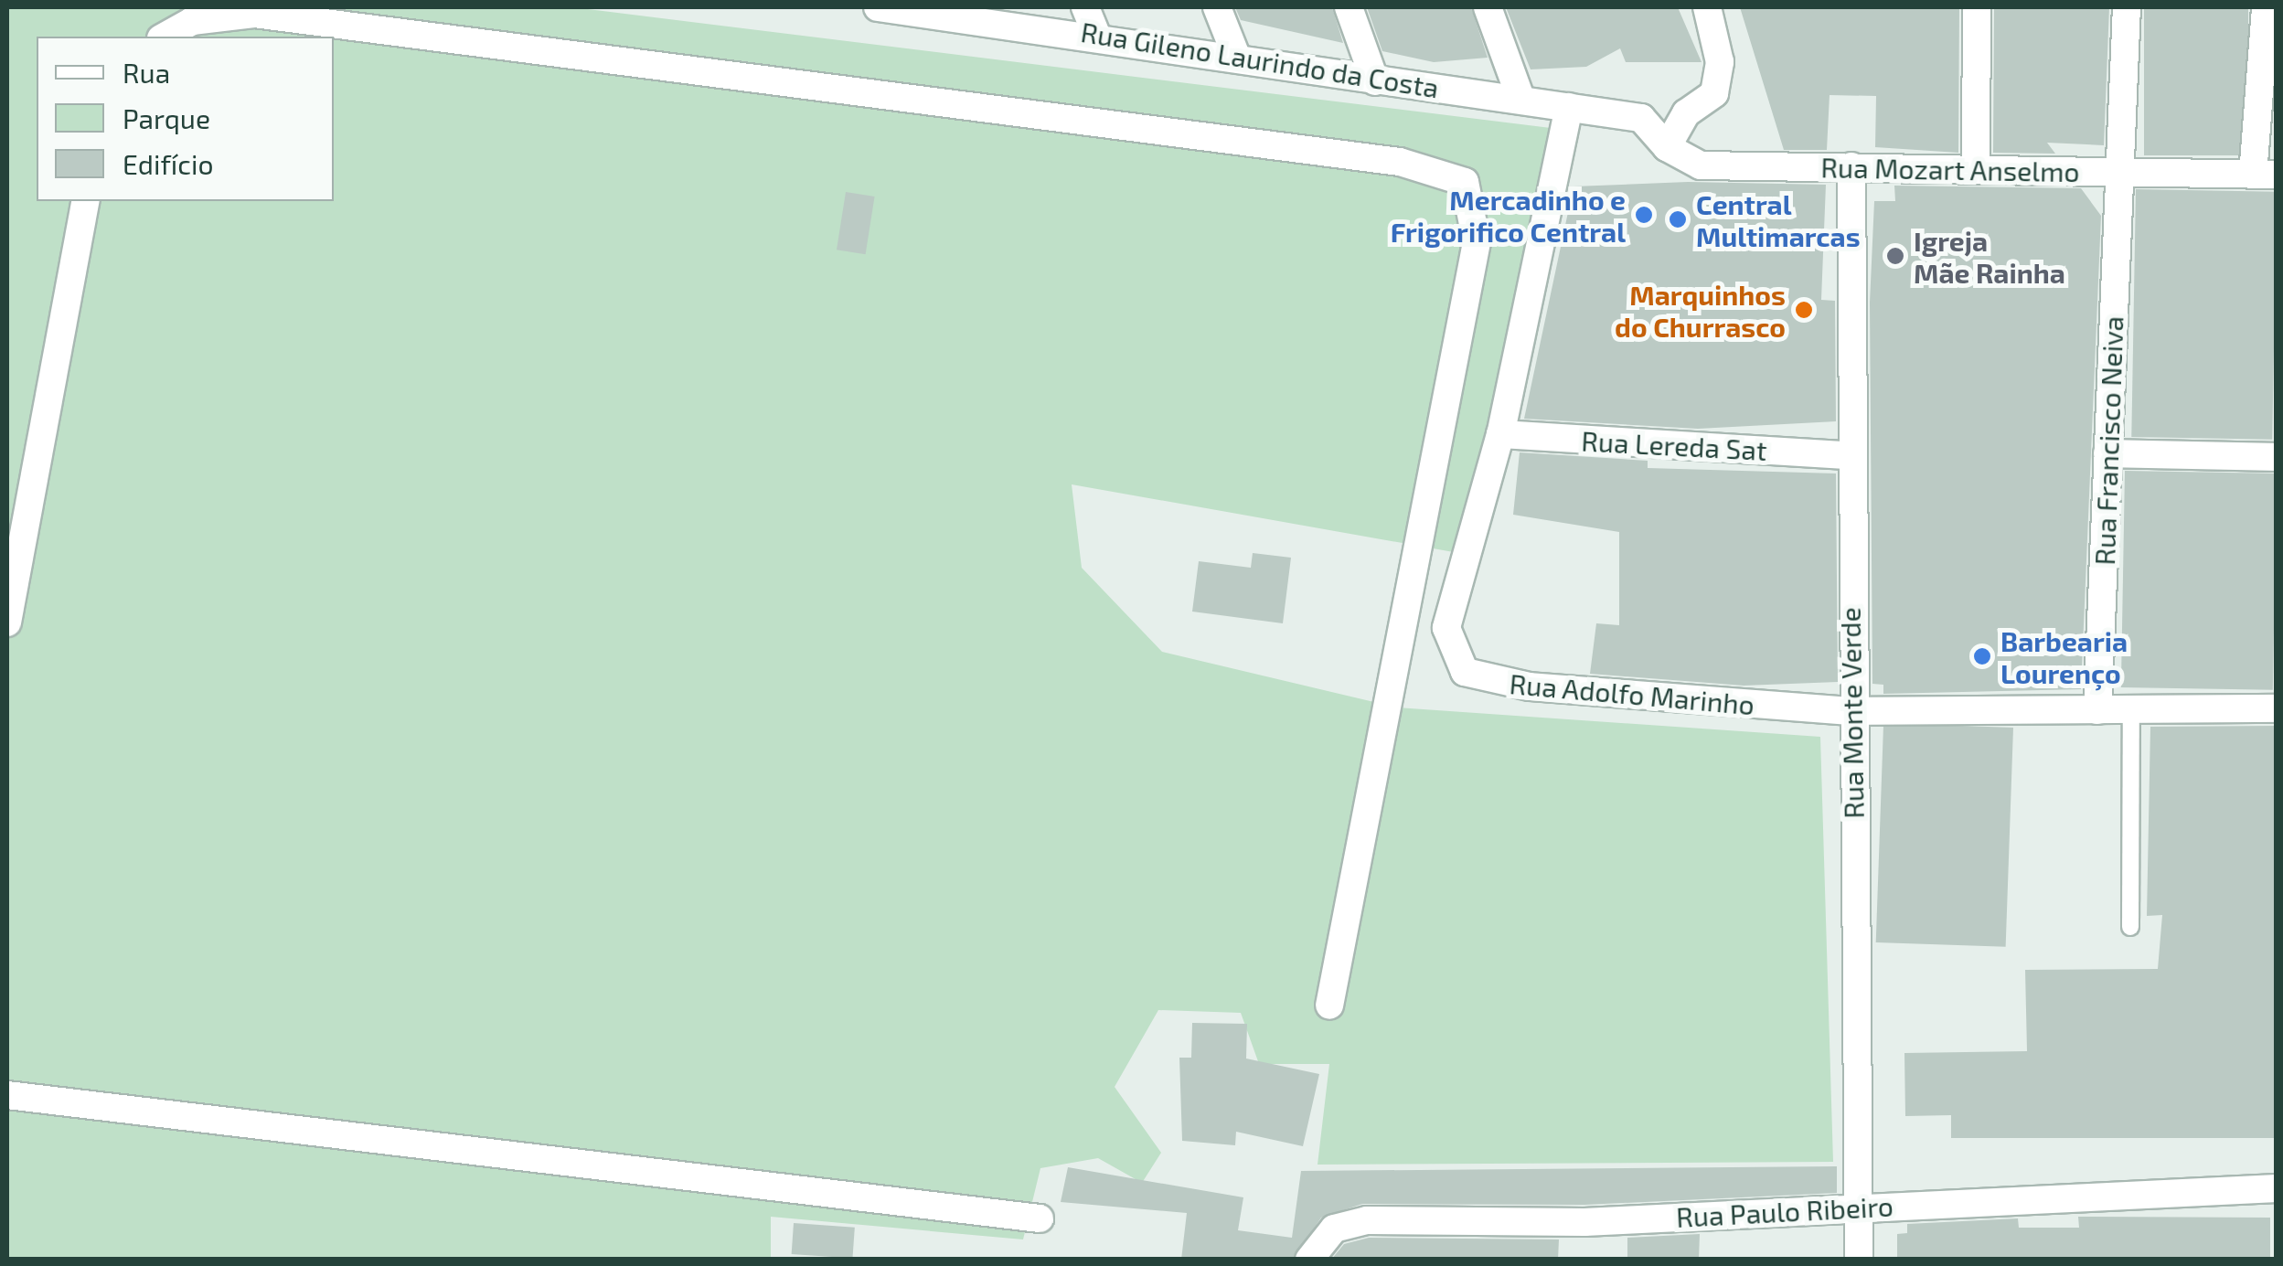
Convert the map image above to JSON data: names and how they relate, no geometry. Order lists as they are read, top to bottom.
{
  "streets": {
    "street": [
      "Rua Gileno Laurindo da Costa",
      "Rua Mozart Anselmo",
      "Rua Francisco Neiva",
      "Rua Lereda Sat",
      "Rua Adolfo Marinho",
      "Rua Monte Verde",
      "Rua Paulo Ribeiro"
    ]
  },
  "crossings": [
    ["Rua Gileno Laurindo da Costa", "Rua Mozart Anselmo"],
    ["Rua Gileno Laurindo da Costa", "Rua Adolfo Marinho"],
    ["Rua Mozart Anselmo", "Rua Francisco Neiva"],
    ["Rua Mozart Anselmo", "Rua Monte Verde"],
    ["Rua Francisco Neiva", "Rua Adolfo Marinho"],
    ["Rua Lereda Sat", "Rua Adolfo Marinho"],
    ["Rua Lereda Sat", "Rua Monte Verde"],
    ["Rua Adolfo Marinho", "Rua Monte Verde"],
    ["Rua Monte Verde", "Rua Paulo Ribeiro"]
  ],
  "places": [
    "Mercadinho e Frigorifico Central",
    "Central Multimarcas",
    "Igreja Mãe Rainha",
    "Marquinhos do Churrasco",
    "Barbearia Lourenço"
  ],
  "legend": ["Rua", "Parque", "Edifício"]
}
